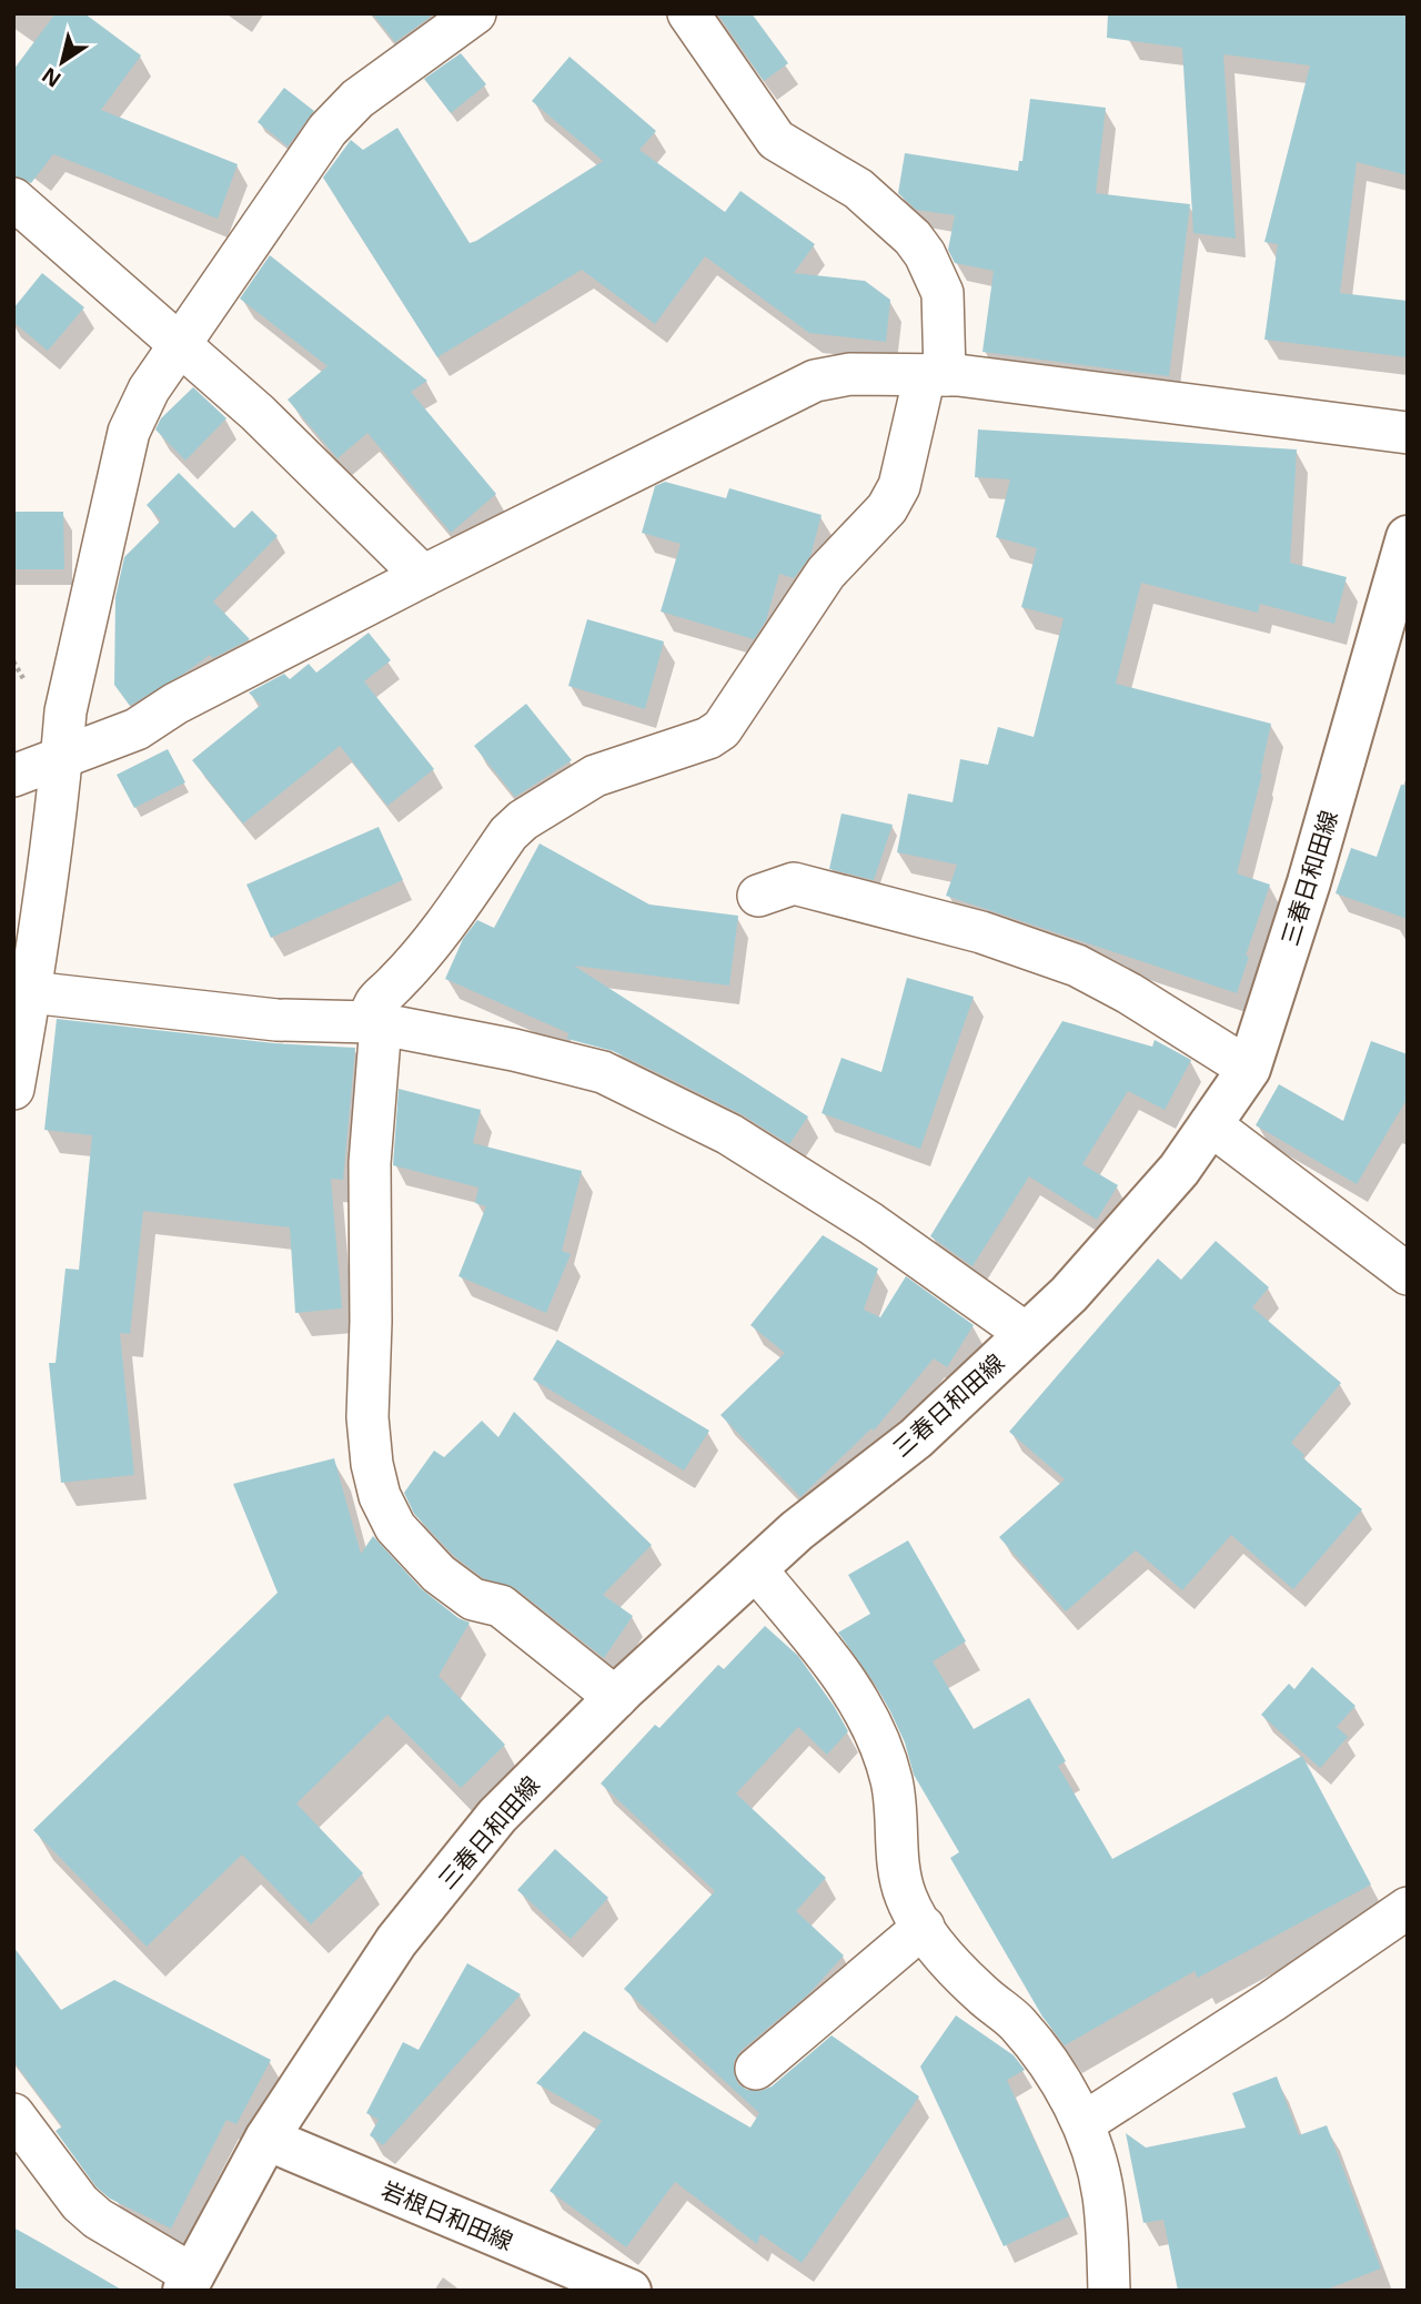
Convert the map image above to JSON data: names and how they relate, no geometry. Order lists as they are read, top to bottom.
{
  "streets": {
    "main road": ["三春日和田線", "岩根日和田線"]
  },
  "crossings": [
    ["三春日和田線", "岩根日和田線"]
  ],
  "north": "bottom left"
}
